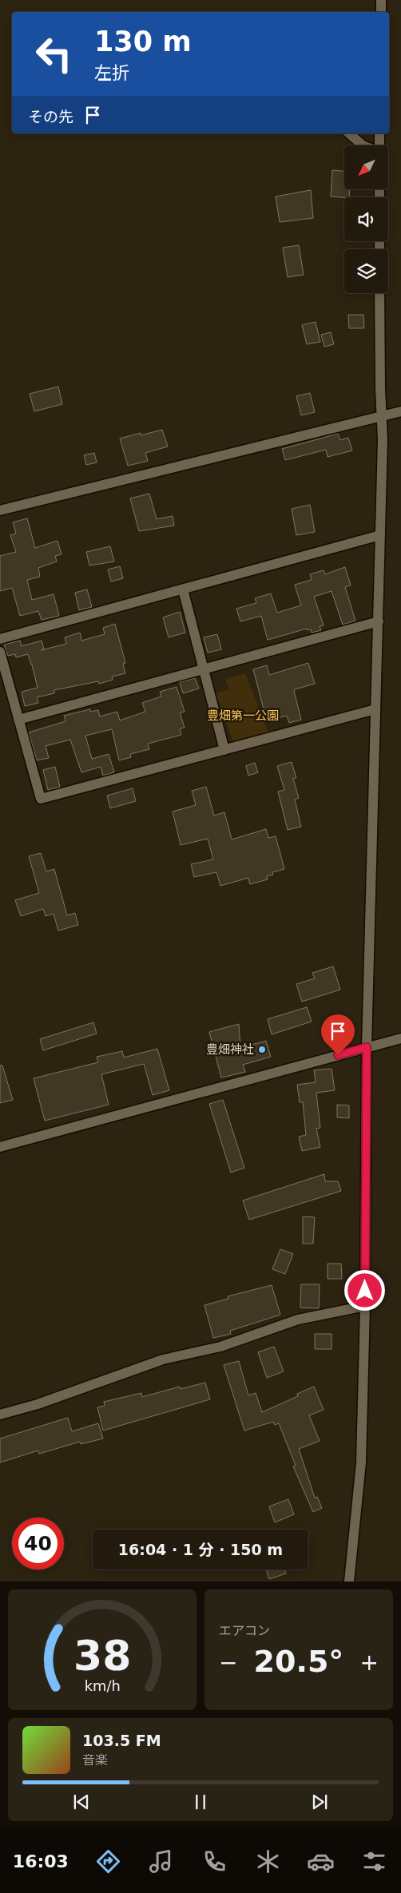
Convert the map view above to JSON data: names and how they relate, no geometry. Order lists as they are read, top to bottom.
{
  "parks": ["豊畑第一公園"],
  "places": ["豊畑神社"],
  "north": "bottom left",
  "page": {
    "turn": ["130 m", "左折"],
    "then": "その先",
    "limit": "40",
    "trip": "16:04 · 1 分 · 150 m",
    "tile": "エアコン",
    "heat": ["−", "20.5°", "+"],
    "song": ["103.5 FM", "音楽"],
    "tabs": "16:03",
    "gauge": ["38", "km/h"]
  }
}
